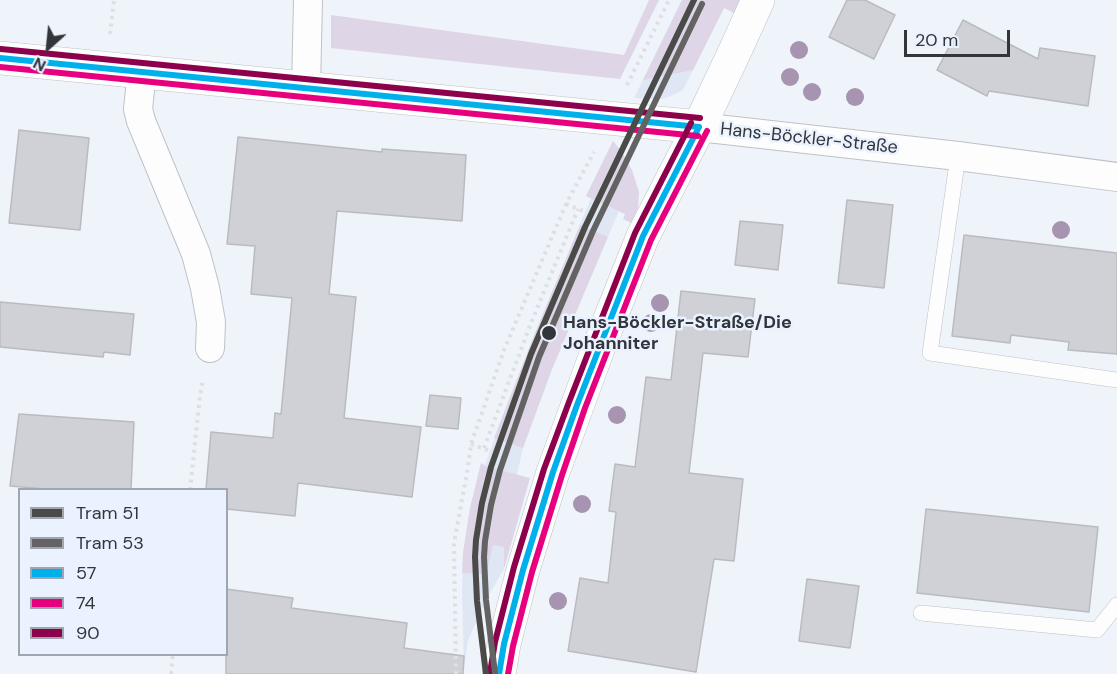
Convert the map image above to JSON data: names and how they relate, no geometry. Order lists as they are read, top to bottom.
{
  "streets": {
    "street": ["Hans-Böckler-Straße"]
  },
  "places": ["Hans-Böckler-Straße/Die Johanniter"],
  "lines": [
    "tram line 51",
    "tram line 53",
    "transit line 90",
    "transit line 57",
    "transit line 74"
  ],
  "legend": [
    "Tram 51",
    "Tram 53",
    "57",
    "74",
    "90"
  ],
  "scale_bar": "20 m",
  "north": "bottom left"
}
